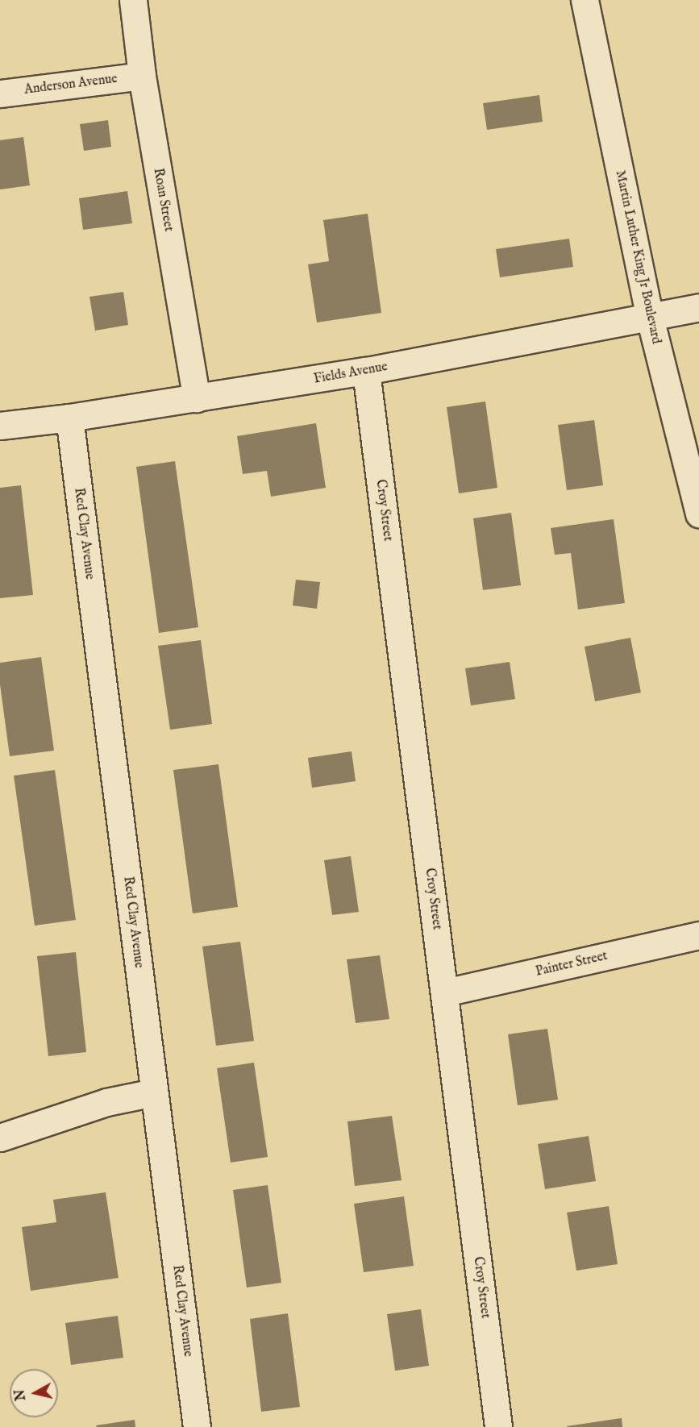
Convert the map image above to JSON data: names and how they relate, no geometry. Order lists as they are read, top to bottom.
{
  "streets": {
    "street": [
      "Anderson Avenue",
      "Roan Street",
      "Martin Luther King Jr Boulevard",
      "Fields Avenue",
      "Croy Street",
      "Red Clay Avenue",
      "Painter Street"
    ]
  },
  "crossings": [
    ["Anderson Avenue", "Roan Street"],
    ["Roan Street", "Fields Avenue"],
    ["Martin Luther King Jr Boulevard", "Fields Avenue"],
    ["Fields Avenue", "Croy Street"],
    ["Fields Avenue", "Red Clay Avenue"],
    ["Croy Street", "Painter Street"]
  ],
  "north": "left"
}
